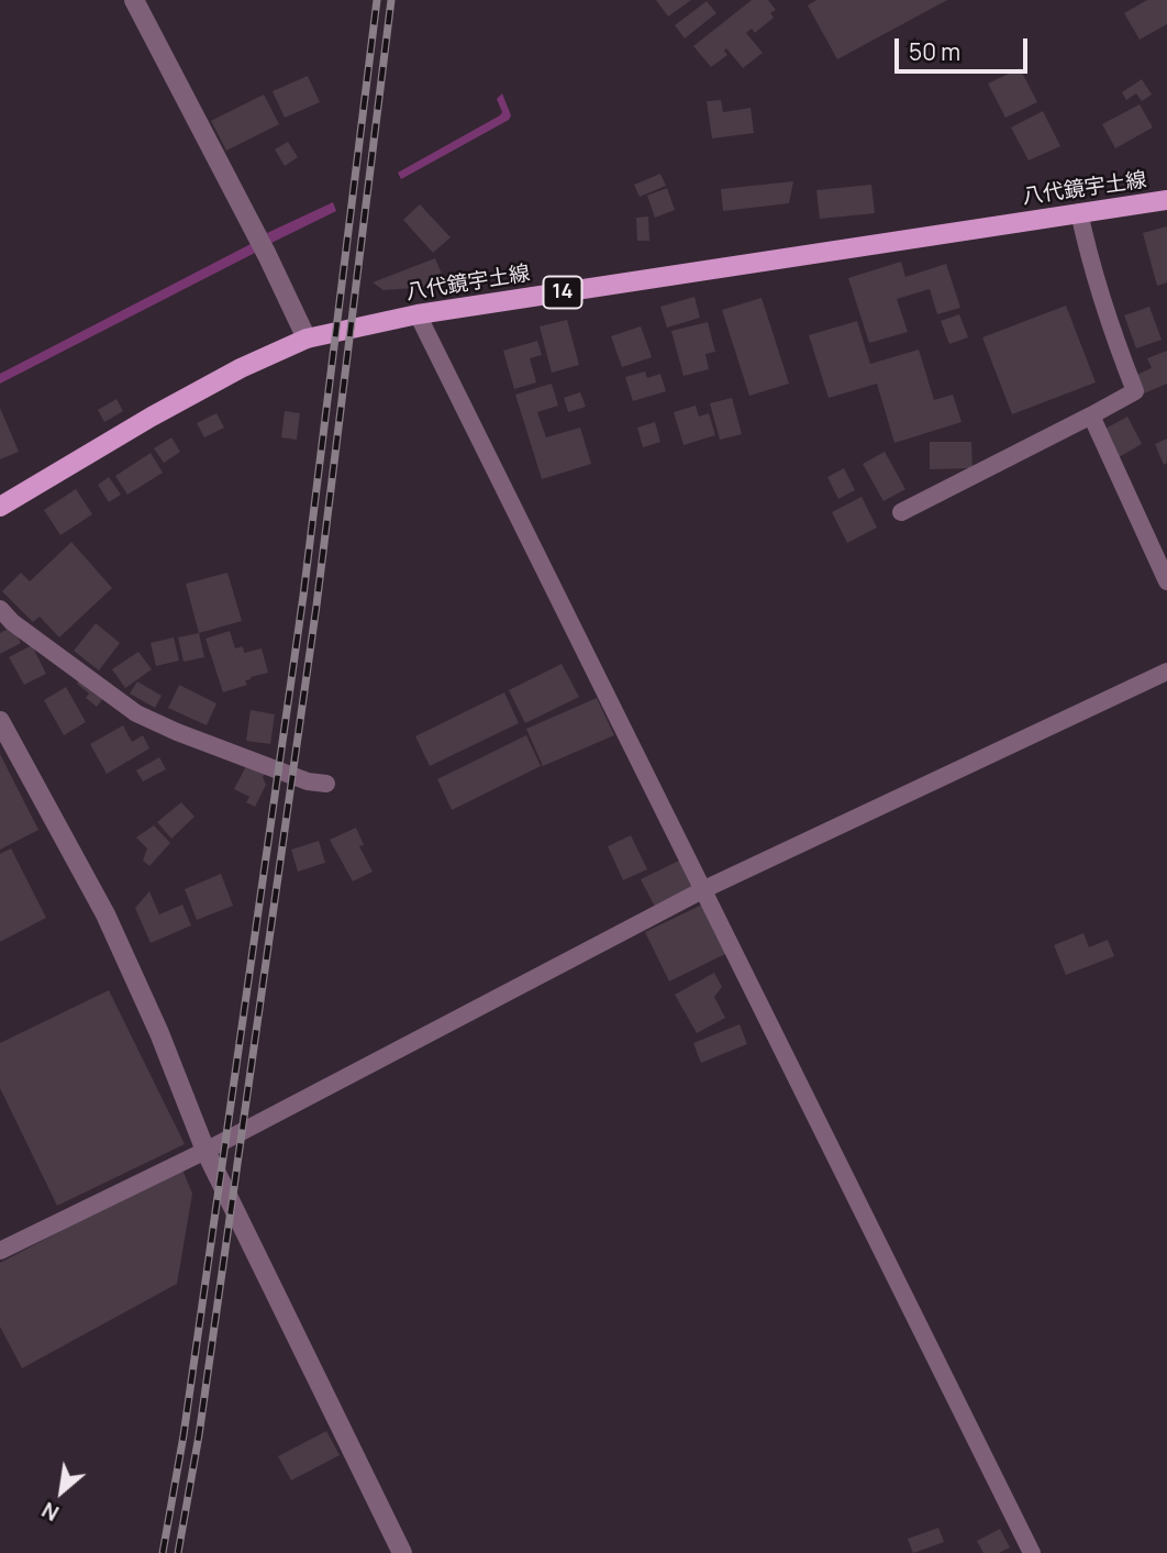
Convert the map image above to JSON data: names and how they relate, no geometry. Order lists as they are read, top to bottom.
{
  "streets": {
    "main road": ["八代鏡宇土線", "14"]
  },
  "scale_bar": "50 m",
  "north": "bottom left"
}
